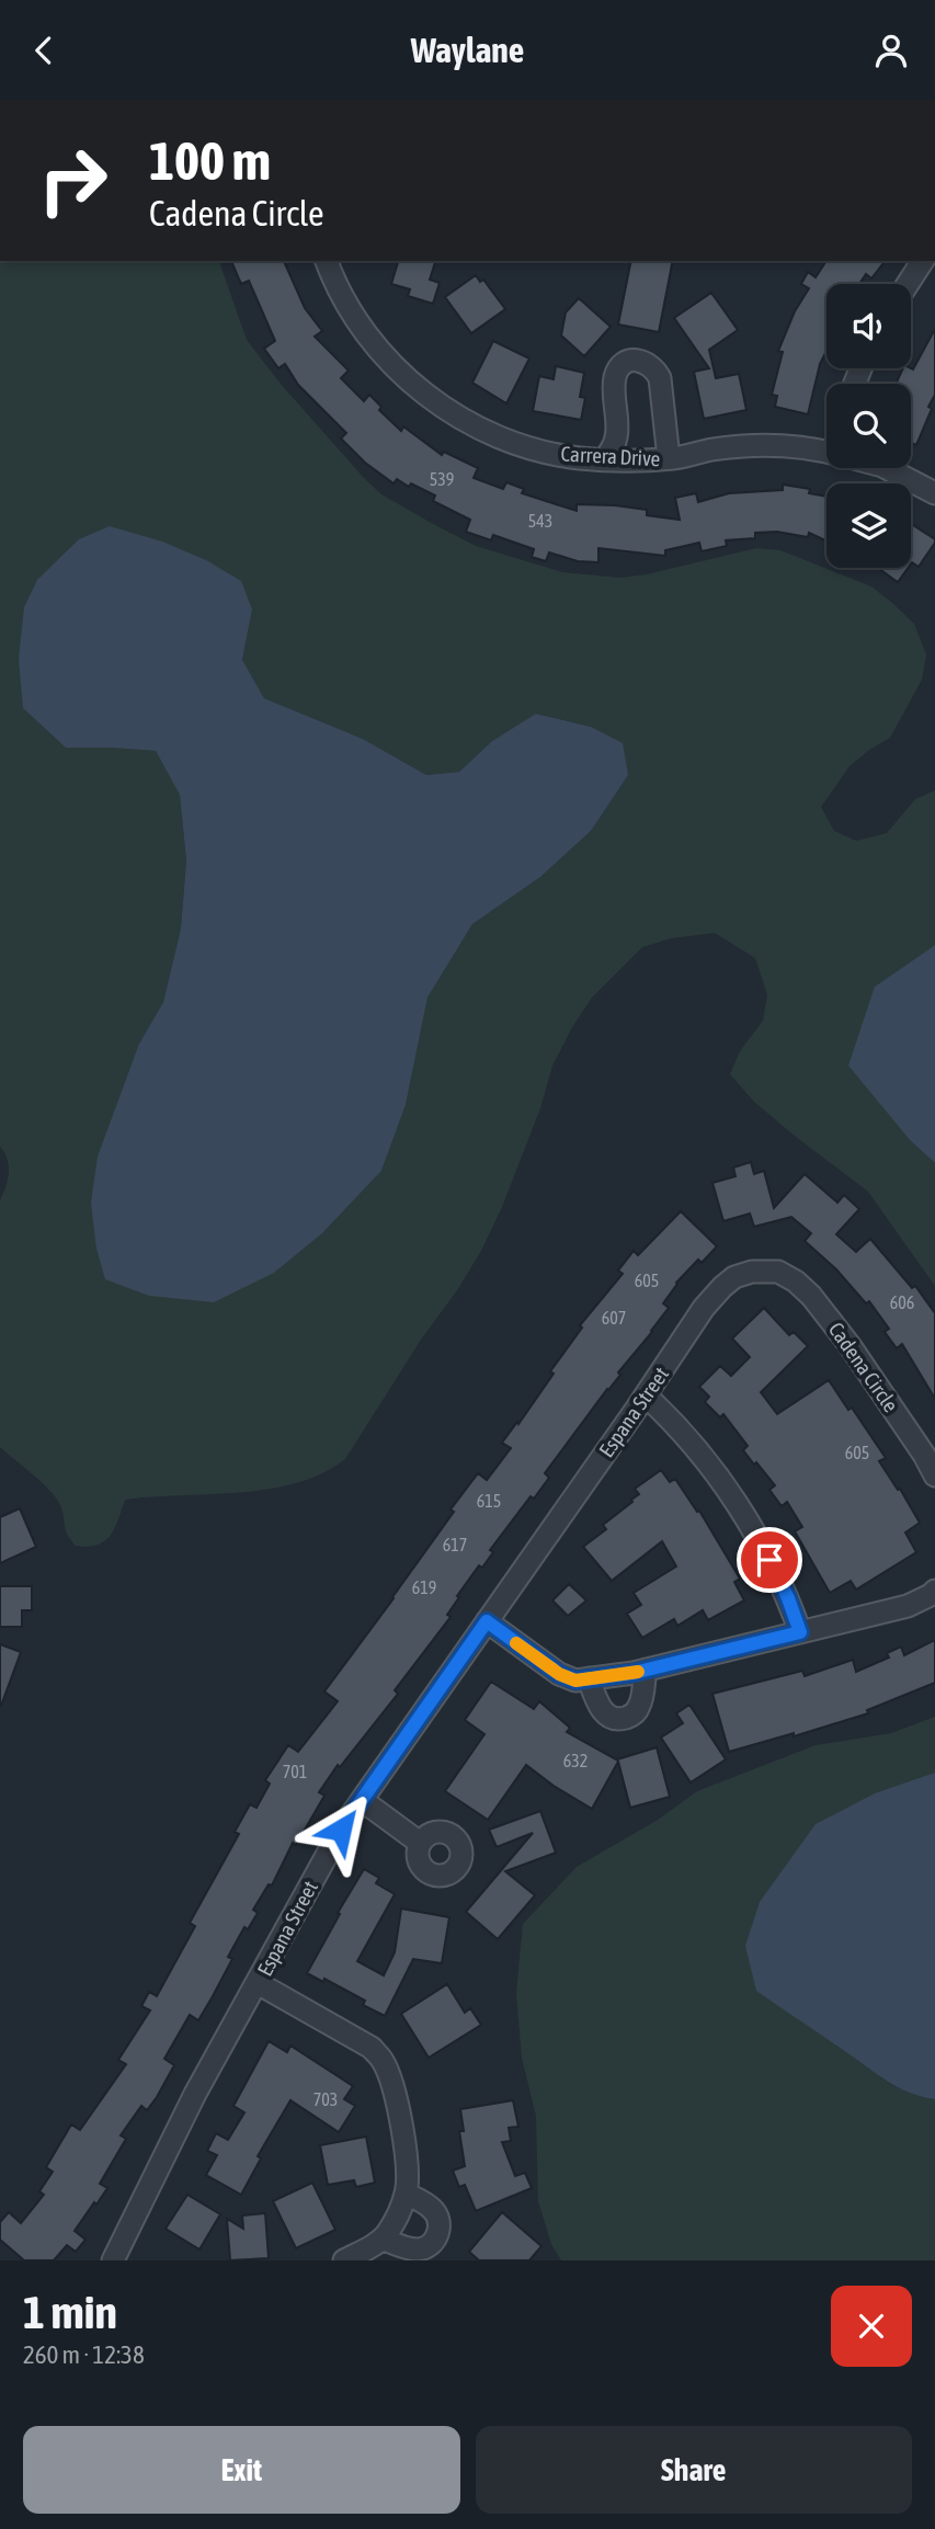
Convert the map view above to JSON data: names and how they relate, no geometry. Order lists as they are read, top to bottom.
{
  "streets": {
    "street": ["Carrera Drive", "Cadena Circle", "Espana Street"]
  },
  "crossings": [
    ["Cadena Circle", "Espana Street"]
  ],
  "house_numbers": [
    "539",
    "543",
    "605",
    "606",
    "607",
    "605",
    "615",
    "617",
    "619",
    "632",
    "701",
    "703"
  ],
  "page": {
    "header": "Waylane",
    "turn": ["100 m", "Cadena Circle"],
    "heading": ["1 min", "260 m · 12:38"],
    "buttons": ["Exit", "Share"]
  }
}
